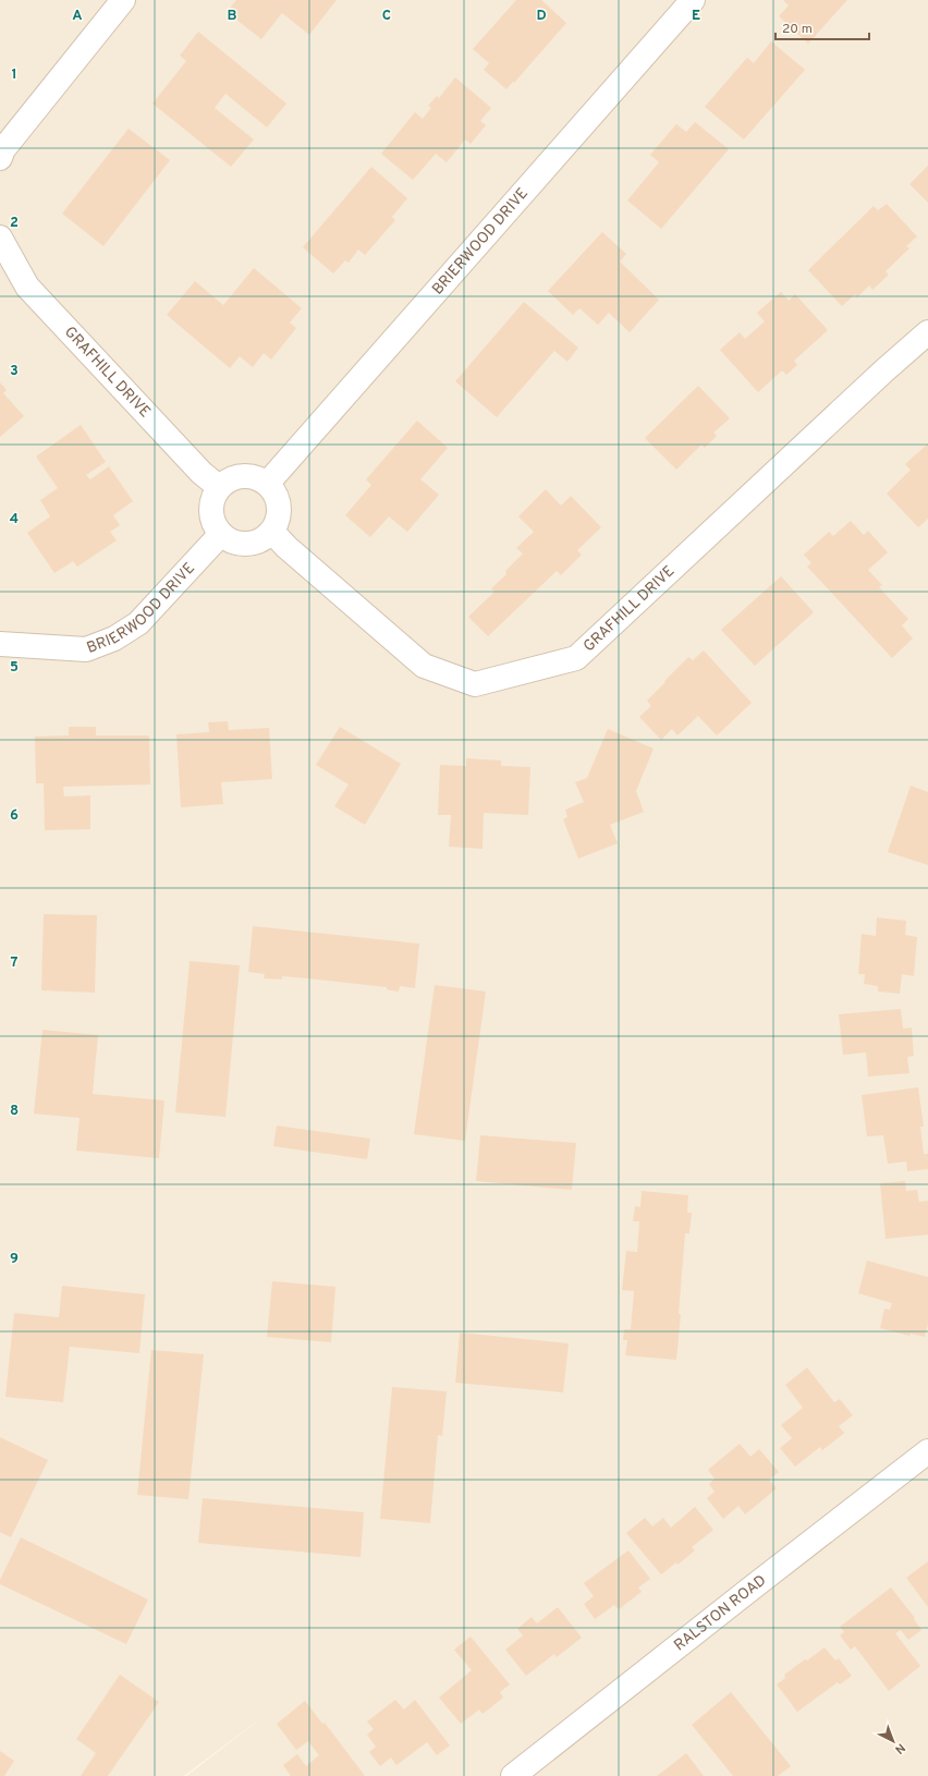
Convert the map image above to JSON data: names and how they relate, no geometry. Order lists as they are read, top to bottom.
{
  "streets": {
    "street": ["BRIERWOOD DRIVE", "GRAFHILL DRIVE", "RALSTON ROAD"]
  },
  "crossings": [
    ["BRIERWOOD DRIVE", "GRAFHILL DRIVE"]
  ],
  "scale_bar": "20 m",
  "north": "bottom right",
  "grid": {
    "columns": [
      "A",
      "B",
      "C",
      "D",
      "E"
    ],
    "rows": [
      "1",
      "2",
      "3",
      "4",
      "5",
      "6",
      "7",
      "8",
      "9"
    ]
  }
}
